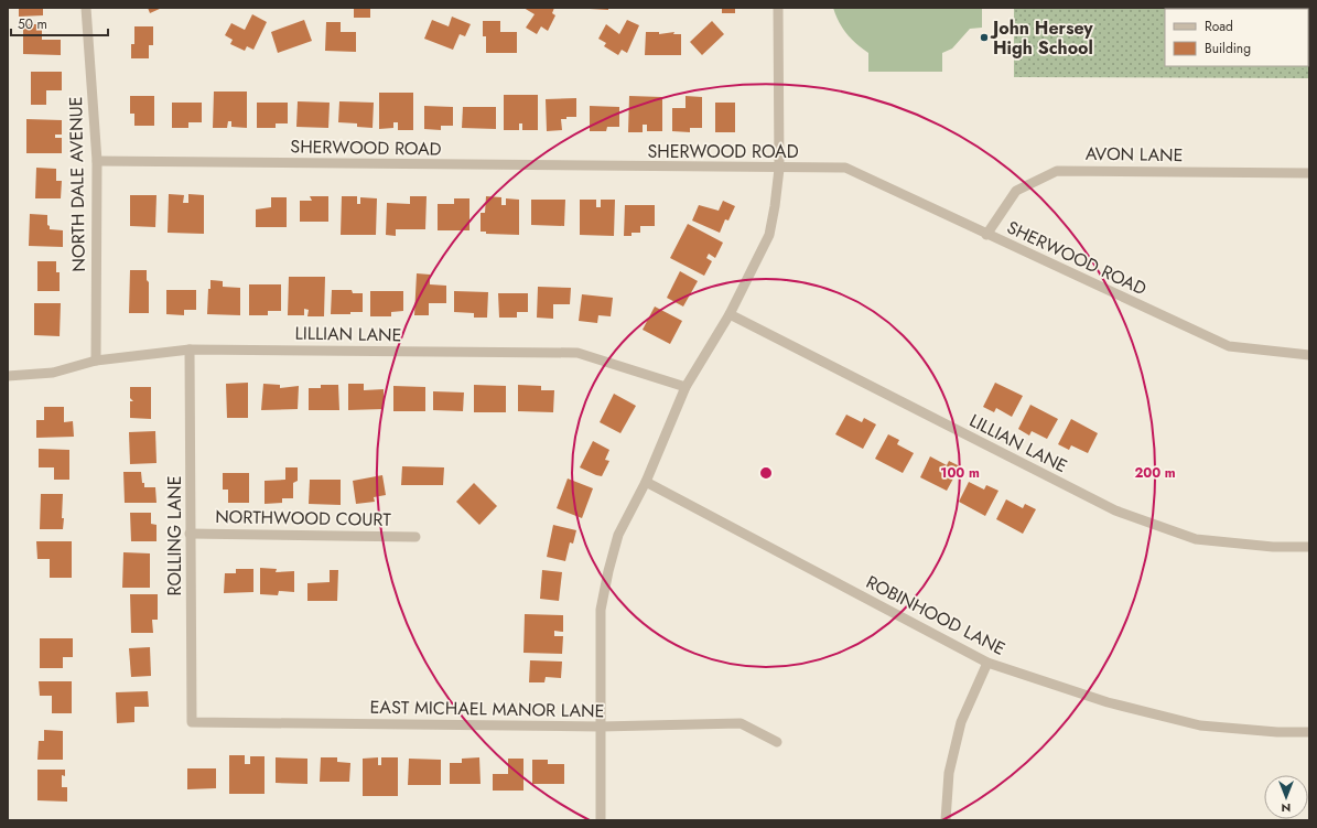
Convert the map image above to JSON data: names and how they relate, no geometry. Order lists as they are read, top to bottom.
{
  "streets": {
    "street": [
      "SHERWOOD ROAD",
      "AVON LANE",
      "NORTH DALE AVENUE",
      "LILLIAN LANE",
      "NORTHWOOD COURT",
      "ROLLING LANE",
      "ROBINHOOD LANE",
      "EAST MICHAEL MANOR LANE"
    ]
  },
  "crossings": [
    ["SHERWOOD ROAD", "AVON LANE"],
    ["SHERWOOD ROAD", "NORTH DALE AVENUE"],
    ["NORTH DALE AVENUE", "LILLIAN LANE"],
    ["LILLIAN LANE", "ROLLING LANE"],
    ["NORTHWOOD COURT", "ROLLING LANE"],
    ["ROLLING LANE", "EAST MICHAEL MANOR LANE"]
  ],
  "places": ["John Hersey High School"],
  "legend": ["Road", "Building"],
  "scale_bar": "50 m",
  "north": "bottom",
  "rings": ["100 m", "200 m"]
}
